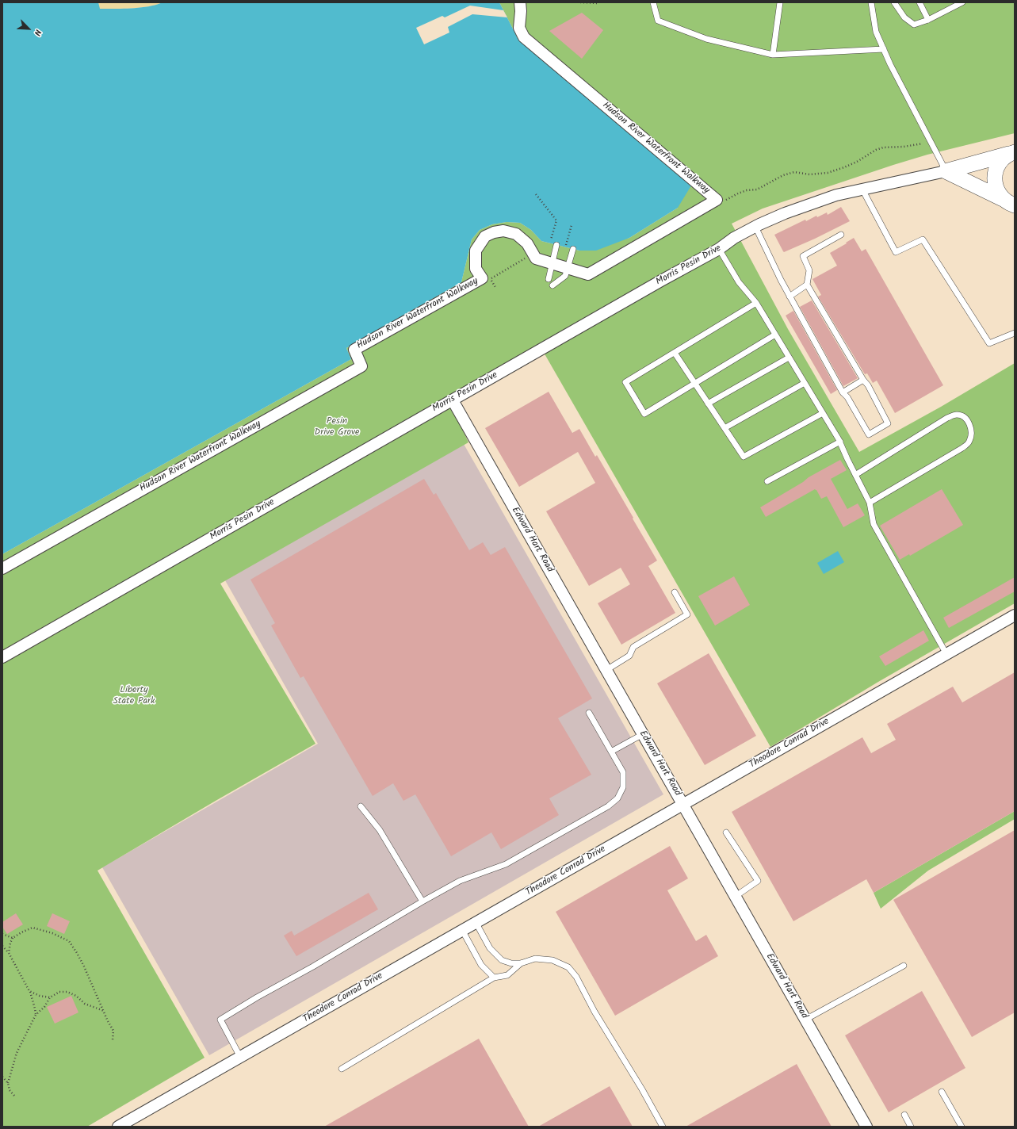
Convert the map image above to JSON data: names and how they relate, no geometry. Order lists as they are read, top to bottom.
{
  "streets": {
    "street": [
      "Hudson River Waterfront Walkway",
      "Morris Pesin Drive",
      "Edward Hart Road",
      "Theodore Conrad Drive"
    ]
  },
  "crossings": [
    ["Morris Pesin Drive", "Edward Hart Road"],
    ["Edward Hart Road", "Theodore Conrad Drive"]
  ],
  "parks": ["Pesin Drive Grove", "Liberty State Park"],
  "north": "bottom right"
}
